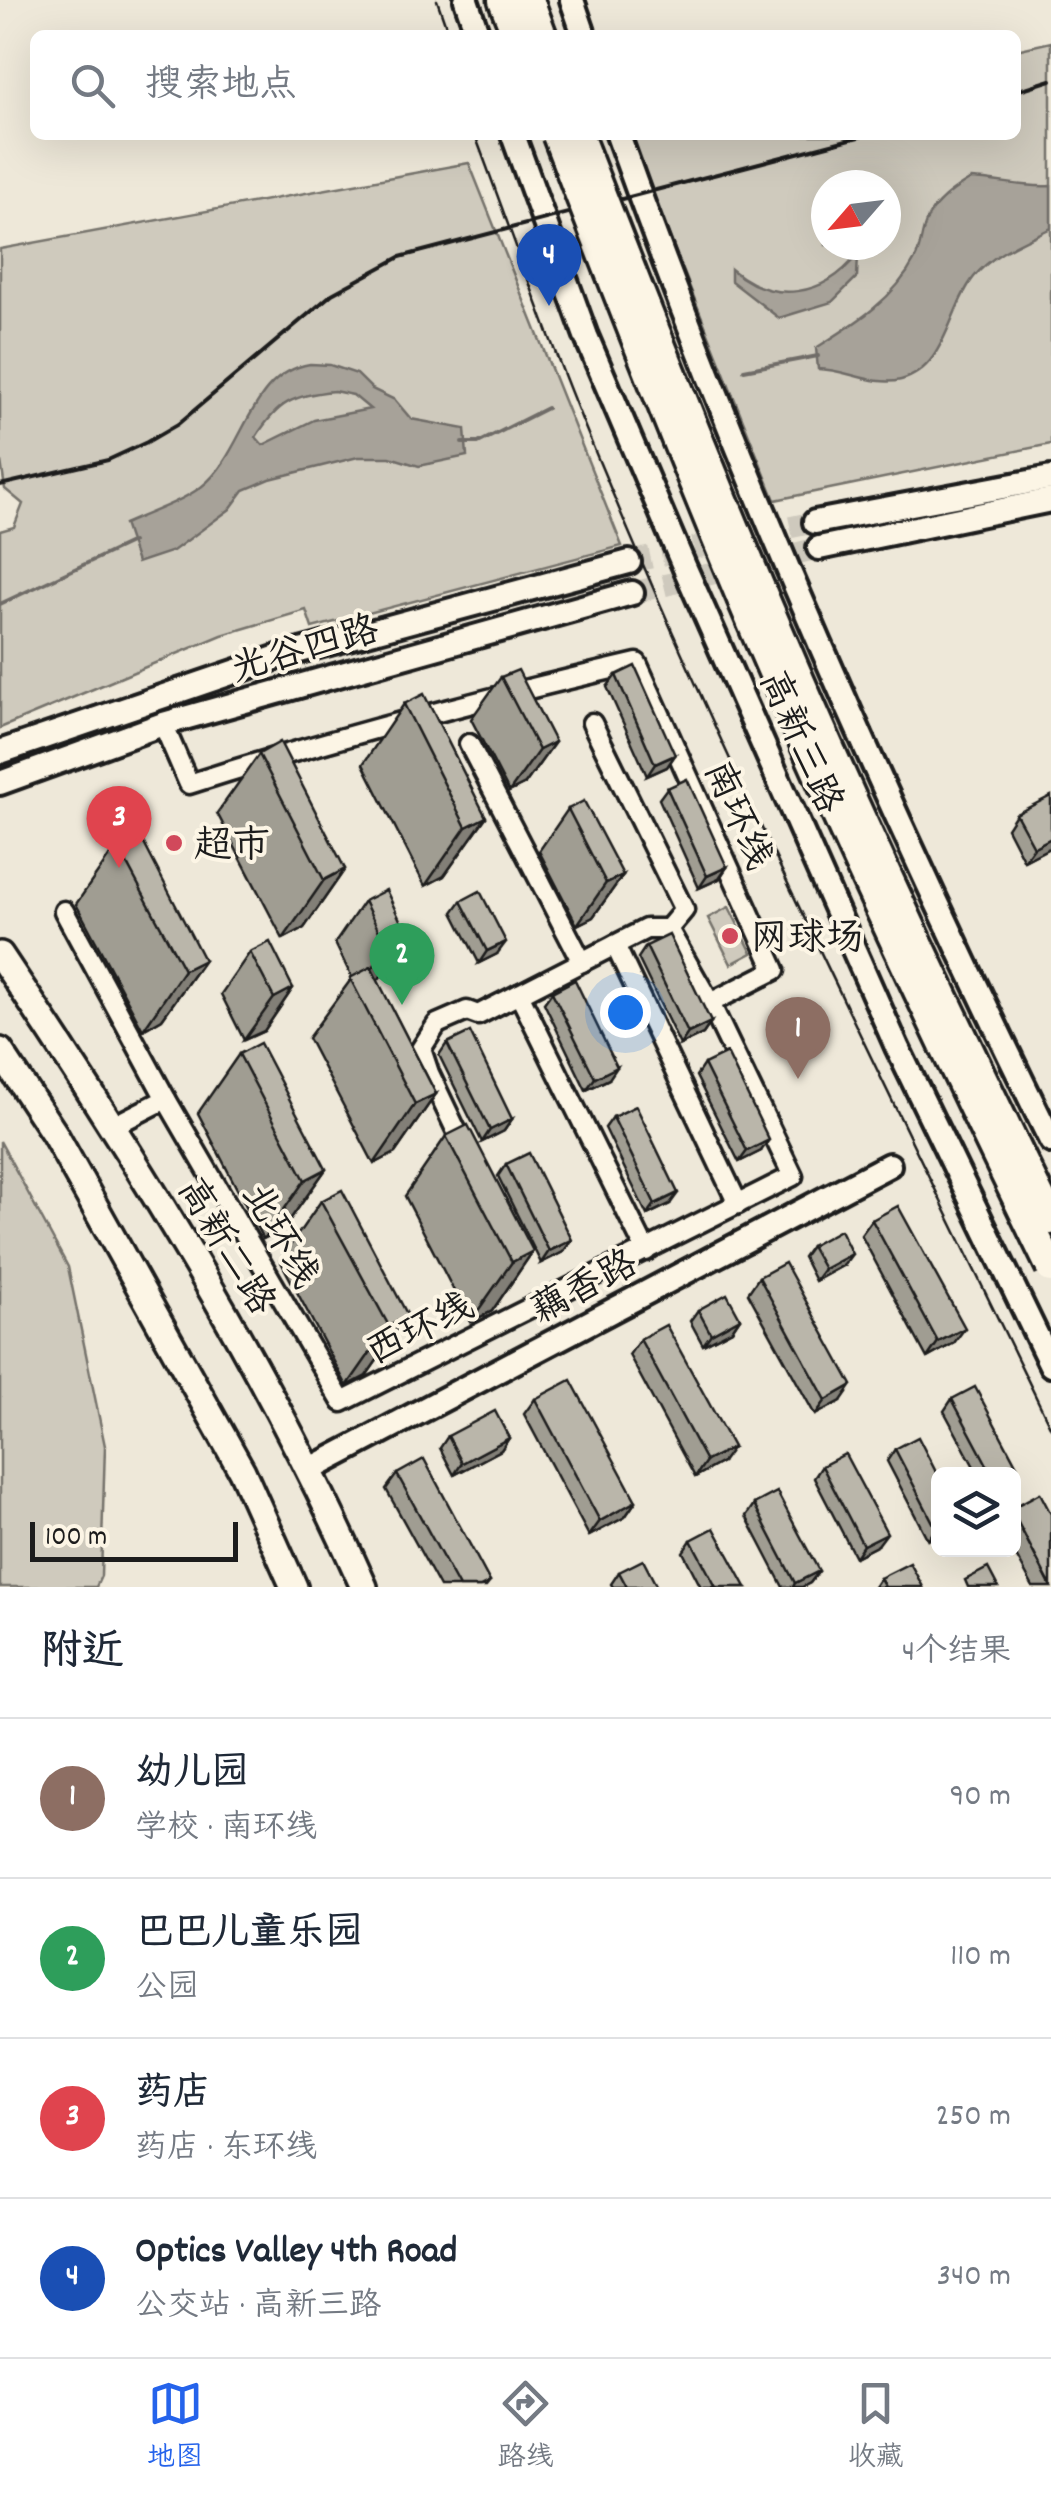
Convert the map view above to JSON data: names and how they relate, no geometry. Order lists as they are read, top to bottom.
{
  "streets": {
    "highway": ["高新三路"],
    "main road": ["光谷四路", "高新二路", "藕香路"],
    "street": ["南环线", "北环线", "西环线"]
  },
  "crossings": [
    ["光谷四路", "南环线"],
    ["南环线", "西环线"],
    ["北环线", "西环线"],
    ["高新二路", "藕香路"]
  ],
  "places": ["超市", "网球场"],
  "scale_bar": "100 m",
  "north": "bottom left",
  "page": {
    "search": "搜索地点",
    "pins": [
      "4",
      "3",
      "2",
      "1"
    ],
    "scale": "100 m",
    "heading": ["附近", "4个结果"],
    "list": [
      {
        "mark": "1",
        "name": "幼儿园",
        "note": "学校 · 南环线",
        "value": "90 m"
      },
      {
        "mark": "2",
        "name": "巴巴儿童乐园",
        "note": "公园",
        "value": "110 m"
      },
      {
        "mark": "3",
        "name": "药店",
        "note": "药店 · 东环线",
        "value": "250 m"
      },
      {
        "mark": "4",
        "name": "Optics Valley 4th Road",
        "note": "公交站 · 高新三路",
        "value": "340 m"
      }
    ],
    "nav": ["地图", "路线", "收藏"]
  }
}
